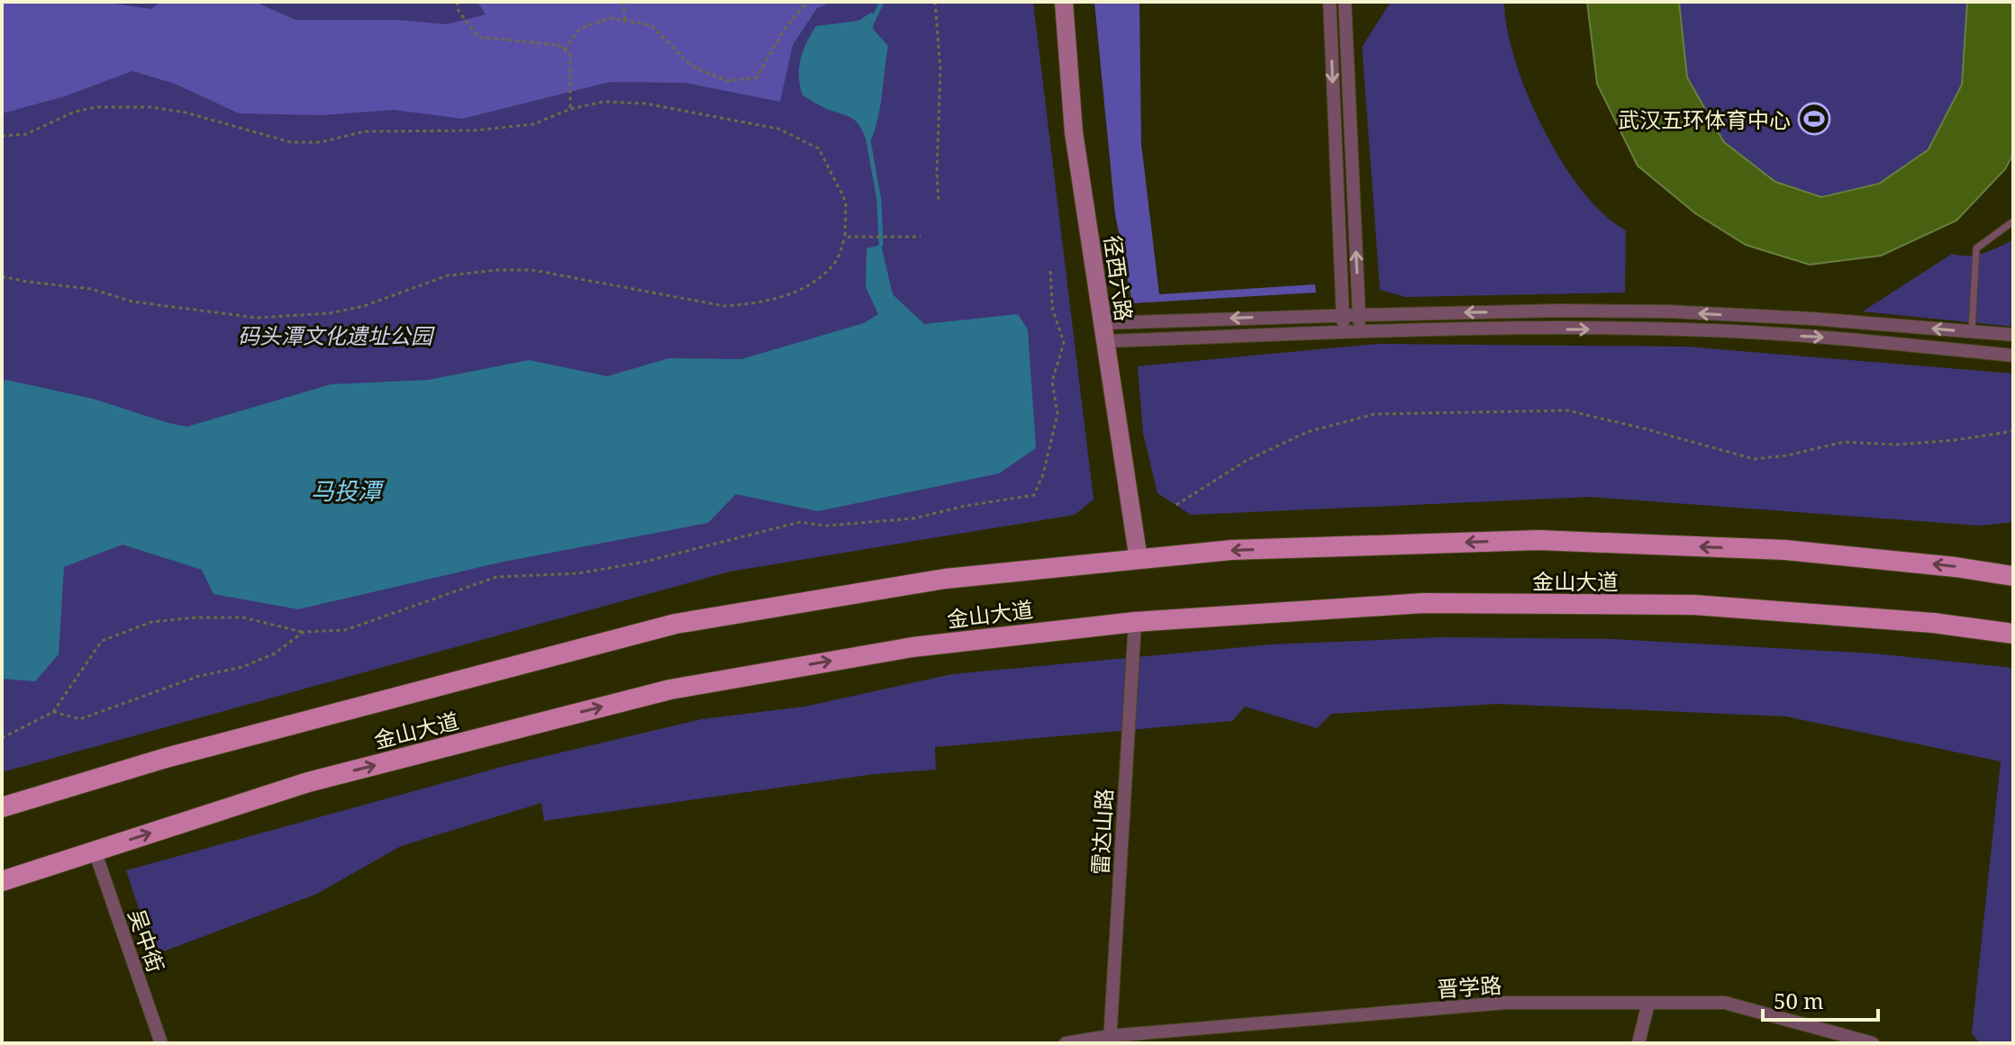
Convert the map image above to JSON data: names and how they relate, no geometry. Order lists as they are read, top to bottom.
{
  "streets": {
    "main road": ["金山大道"],
    "street": [
      "径西六路",
      "雷达山路",
      "吴中街",
      "晋学路"
    ]
  },
  "crossings": [
    ["径西六路", "金山大道"],
    ["金山大道", "雷达山路"],
    ["金山大道", "吴中街"],
    ["雷达山路", "晋学路"]
  ],
  "water": ["马投潭"],
  "parks": ["码头潭文化遗址公园"],
  "places": {
    "sports": ["武汉五环体育中心"]
  },
  "scale_bar": "50 m"
}
